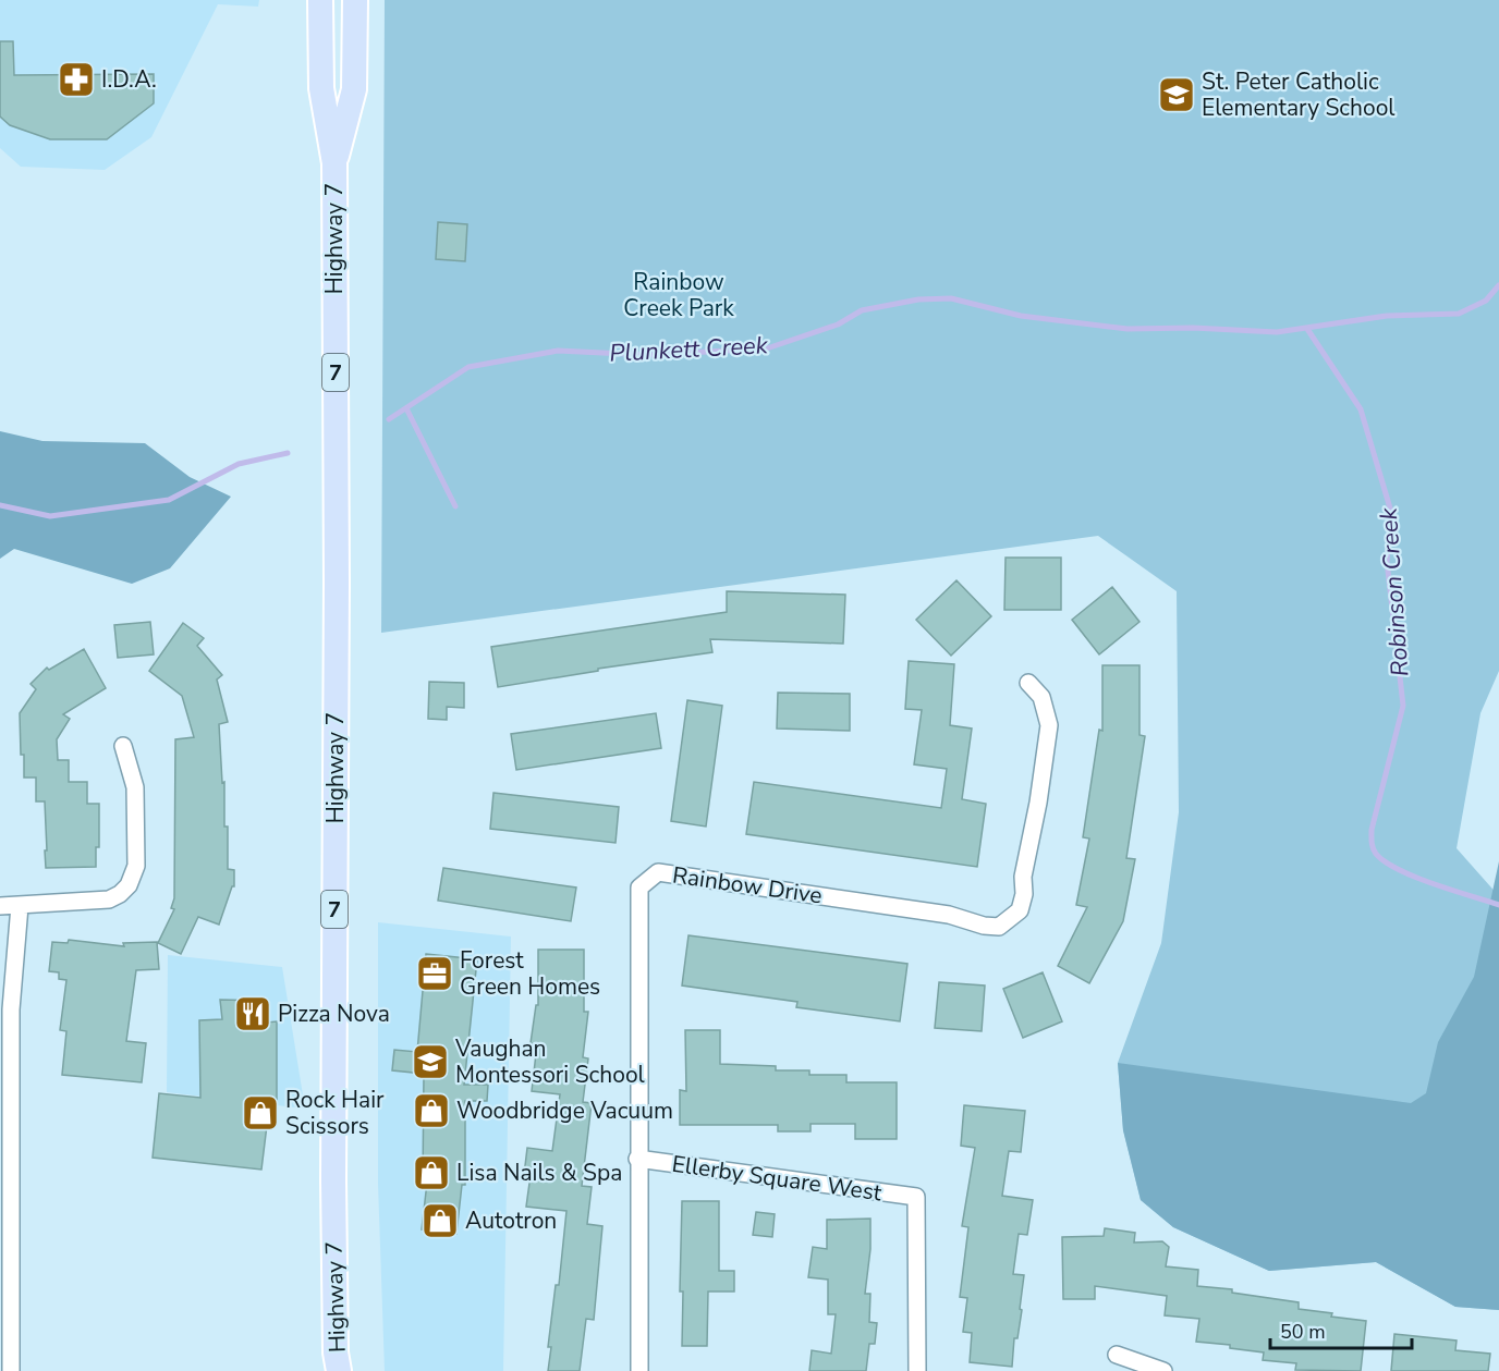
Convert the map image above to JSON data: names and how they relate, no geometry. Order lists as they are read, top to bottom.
{
  "streets": {
    "main road": ["Highway 7", "7"],
    "street": ["Rainbow Drive", "Ellerby Square West"]
  },
  "crossings": [
    ["Rainbow Drive", "Ellerby Square West"]
  ],
  "water": ["Plunkett Creek", "Robinson Creek"],
  "parks": ["Rainbow Creek Park"],
  "places": {
    "pharmacy": ["I.D.A."],
    "school or university": ["St. Peter Catholic Elementary School", "Vaughan Montessori School"],
    "office": ["Forest Green Homes"],
    "restaurant": ["Pizza Nova"],
    "shop": [
      "Woodbridge Vacuum",
      "Rock Hair Scissors",
      "Lisa Nails & Spa",
      "Autotron"
    ]
  },
  "scale_bar": "50 m"
}
